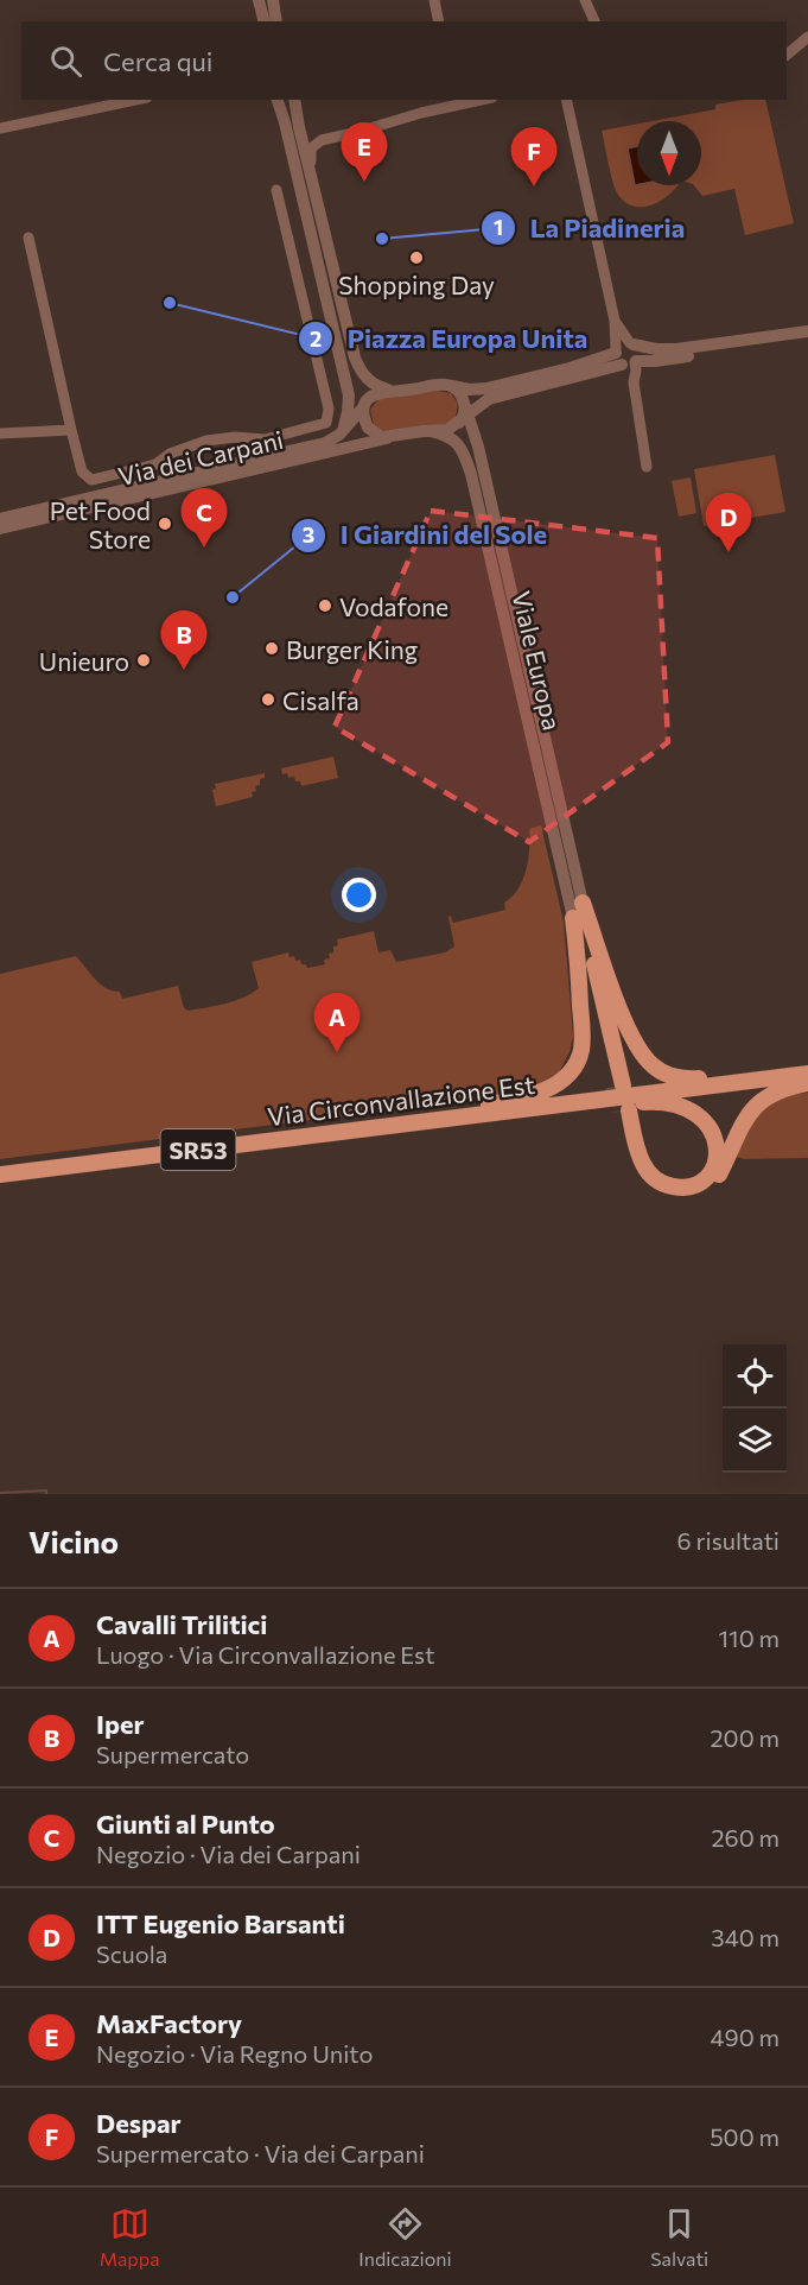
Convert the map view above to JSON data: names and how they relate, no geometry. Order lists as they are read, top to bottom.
{
  "streets": {
    "main road": ["Via Circonvallazione Est", "SR53"],
    "street": ["Via dei Carpani", "Viale Europa"]
  },
  "crossings": [
    ["Via dei Carpani", "Viale Europa"]
  ],
  "places": [
    "La Piadineria",
    "Shopping Day",
    "Piazza Europa Unita",
    "Pet Food Store",
    "I Giardini del Sole",
    "Vodafone",
    "Burger King",
    "Unieuro",
    "Cisalfa"
  ],
  "north": "bottom",
  "page": {
    "search": "Cerca qui",
    "pins": [
      "E",
      "F",
      "C",
      "D",
      "B",
      "A"
    ],
    "heading": ["Vicino", "6 risultati"],
    "list": [
      {
        "mark": "A",
        "name": "Cavalli Trilitici",
        "note": "Luogo · Via Circonvallazione Est",
        "value": "110 m"
      },
      {
        "mark": "B",
        "name": "Iper",
        "note": "Supermercato",
        "value": "200 m"
      },
      {
        "mark": "C",
        "name": "Giunti al Punto",
        "note": "Negozio · Via dei Carpani",
        "value": "260 m"
      },
      {
        "mark": "D",
        "name": "ITT Eugenio Barsanti",
        "note": "Scuola",
        "value": "340 m"
      },
      {
        "mark": "E",
        "name": "MaxFactory",
        "note": "Negozio · Via Regno Unito",
        "value": "490 m"
      },
      {
        "mark": "F",
        "name": "Despar",
        "note": "Supermercato · Via dei Carpani",
        "value": "500 m"
      }
    ],
    "nav": ["Mappa", "Indicazioni", "Salvati"]
  }
}
